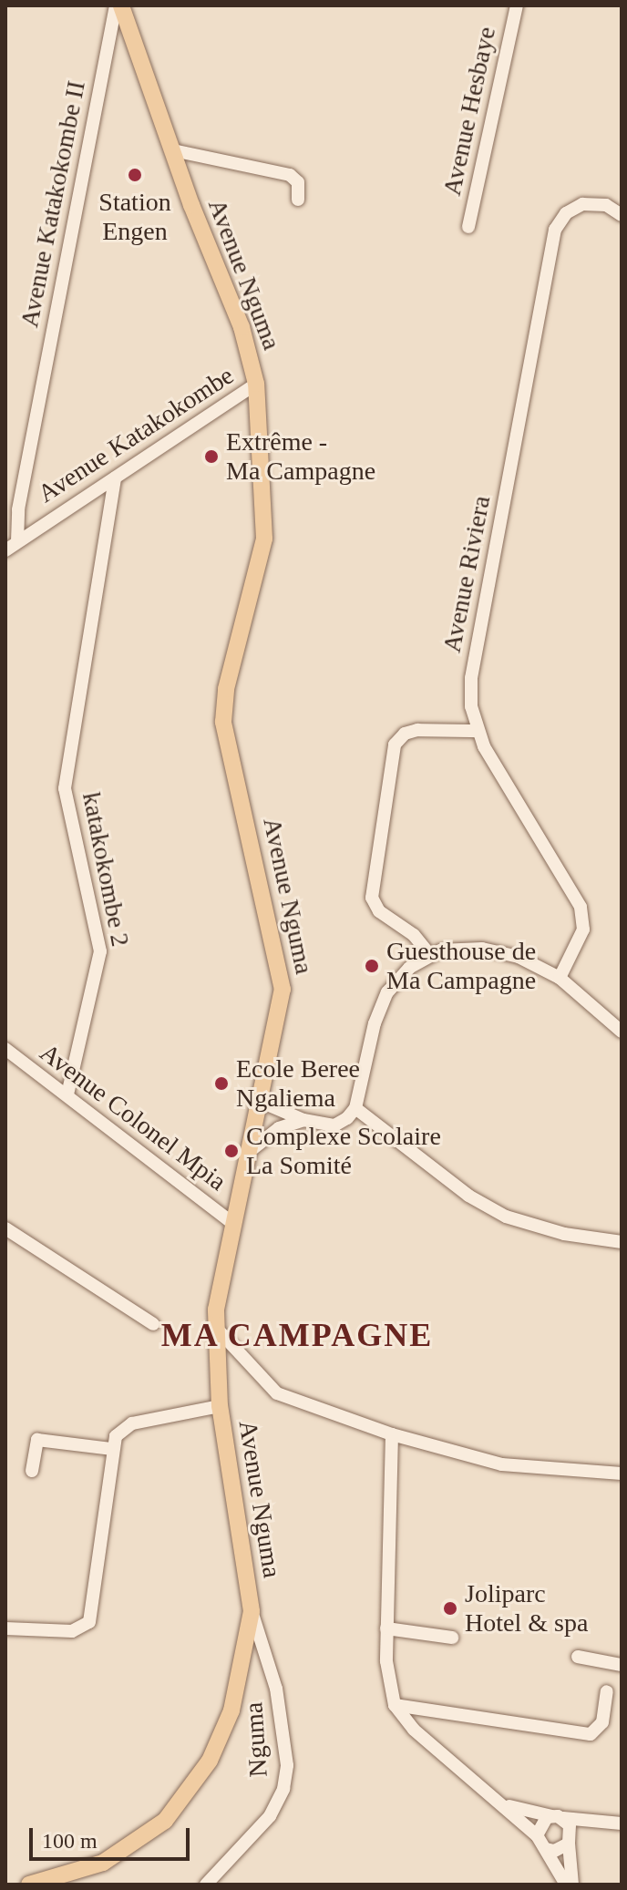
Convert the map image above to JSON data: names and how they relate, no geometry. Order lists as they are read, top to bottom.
{
  "streets": {
    "main road": ["Avenue Nguma"],
    "street": [
      "Avenue Hesbaye",
      "Avenue Katakokombe II",
      "Avenue Katakokombe",
      "Avenue Riviera",
      "katakokombe 2",
      "Avenue Colonel Mpia",
      "Nguma"
    ]
  },
  "crossings": [
    ["Avenue Katakokombe II", "Avenue Nguma"],
    ["Avenue Katakokombe II", "Avenue Katakokombe"],
    ["Avenue Nguma", "Avenue Katakokombe"],
    ["Avenue Nguma", "Avenue Colonel Mpia"],
    ["Avenue Nguma", "Nguma"],
    ["Avenue Katakokombe", "katakokombe 2"],
    ["katakokombe 2", "Avenue Colonel Mpia"]
  ],
  "districts": ["MA CAMPAGNE"],
  "places": [
    "Station Engen",
    "Extrême - Ma Campagne",
    "Guesthouse de Ma Campagne",
    "Ecole Beree Ngaliema",
    "Complexe Scolaire La Somité",
    "Joliparc Hotel & spa"
  ],
  "scale_bar": "100 m"
}
